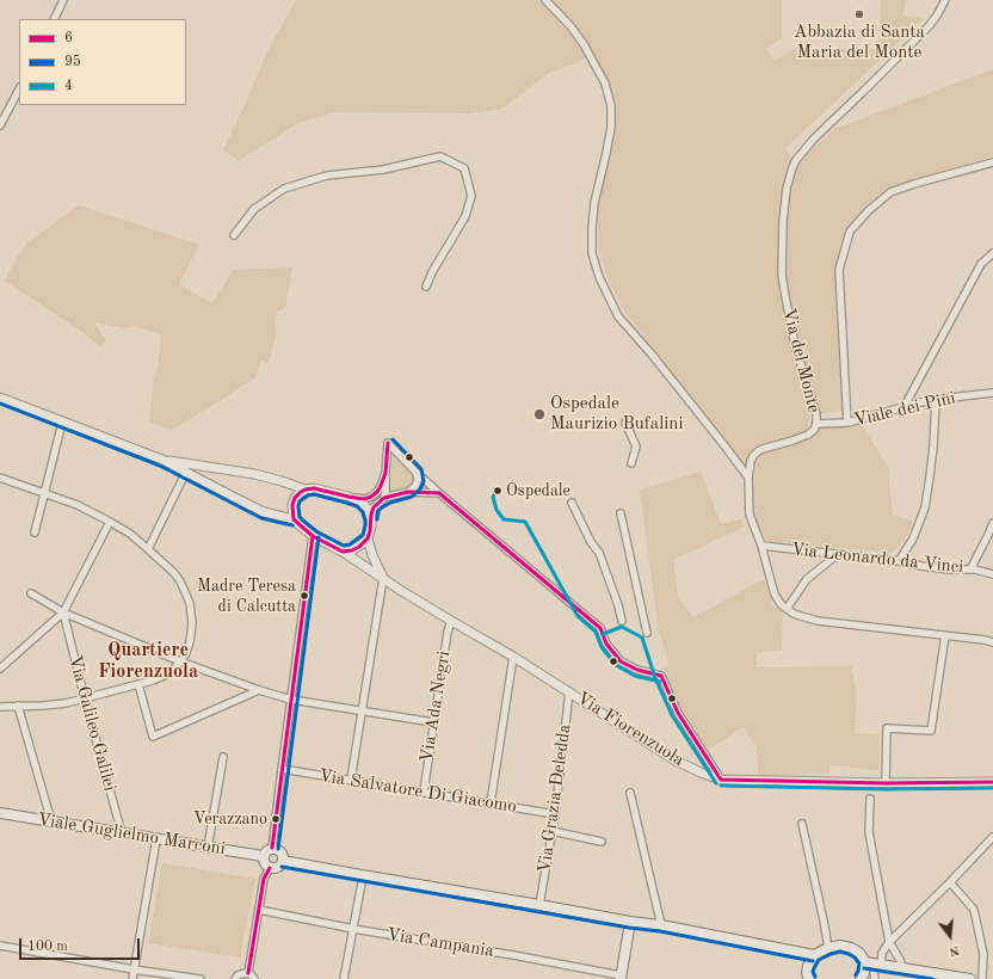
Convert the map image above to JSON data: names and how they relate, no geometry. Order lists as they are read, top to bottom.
{
  "streets": {
    "main road": ["Viale Guglielmo Marconi"],
    "street": [
      "Via del Monte",
      "Viale dei Pini",
      "Via Leonardo da Vinci",
      "Via Ada Negri",
      "Via Galileo Galilei",
      "Via Fiorenzuola",
      "Via Salvatore Di Giacomo",
      "Via Grazia Deledda",
      "Via Campania"
    ]
  },
  "crossings": [
    ["Via del Monte", "Viale dei Pini"],
    ["Via del Monte", "Via Leonardo da Vinci"],
    ["Via Ada Negri", "Via Fiorenzuola"],
    ["Via Ada Negri", "Via Salvatore Di Giacomo"],
    ["Via Galileo Galilei", "Viale Guglielmo Marconi"],
    ["Via Fiorenzuola", "Via Grazia Deledda"],
    ["Via Salvatore Di Giacomo", "Via Grazia Deledda"]
  ],
  "districts": ["Quartiere Fiorenzuola"],
  "places": [
    "Abbazia di Santa Maria del Monte",
    "Ospedale Maurizio Bufalini",
    "Ospedale",
    "Madre Teresa di Calcutta",
    "Verazzano"
  ],
  "lines": ["transit line 95", "transit line 6", "transit line 4"],
  "legend": ["6", "95", "4"],
  "scale_bar": "100 m",
  "north": "bottom"
}
